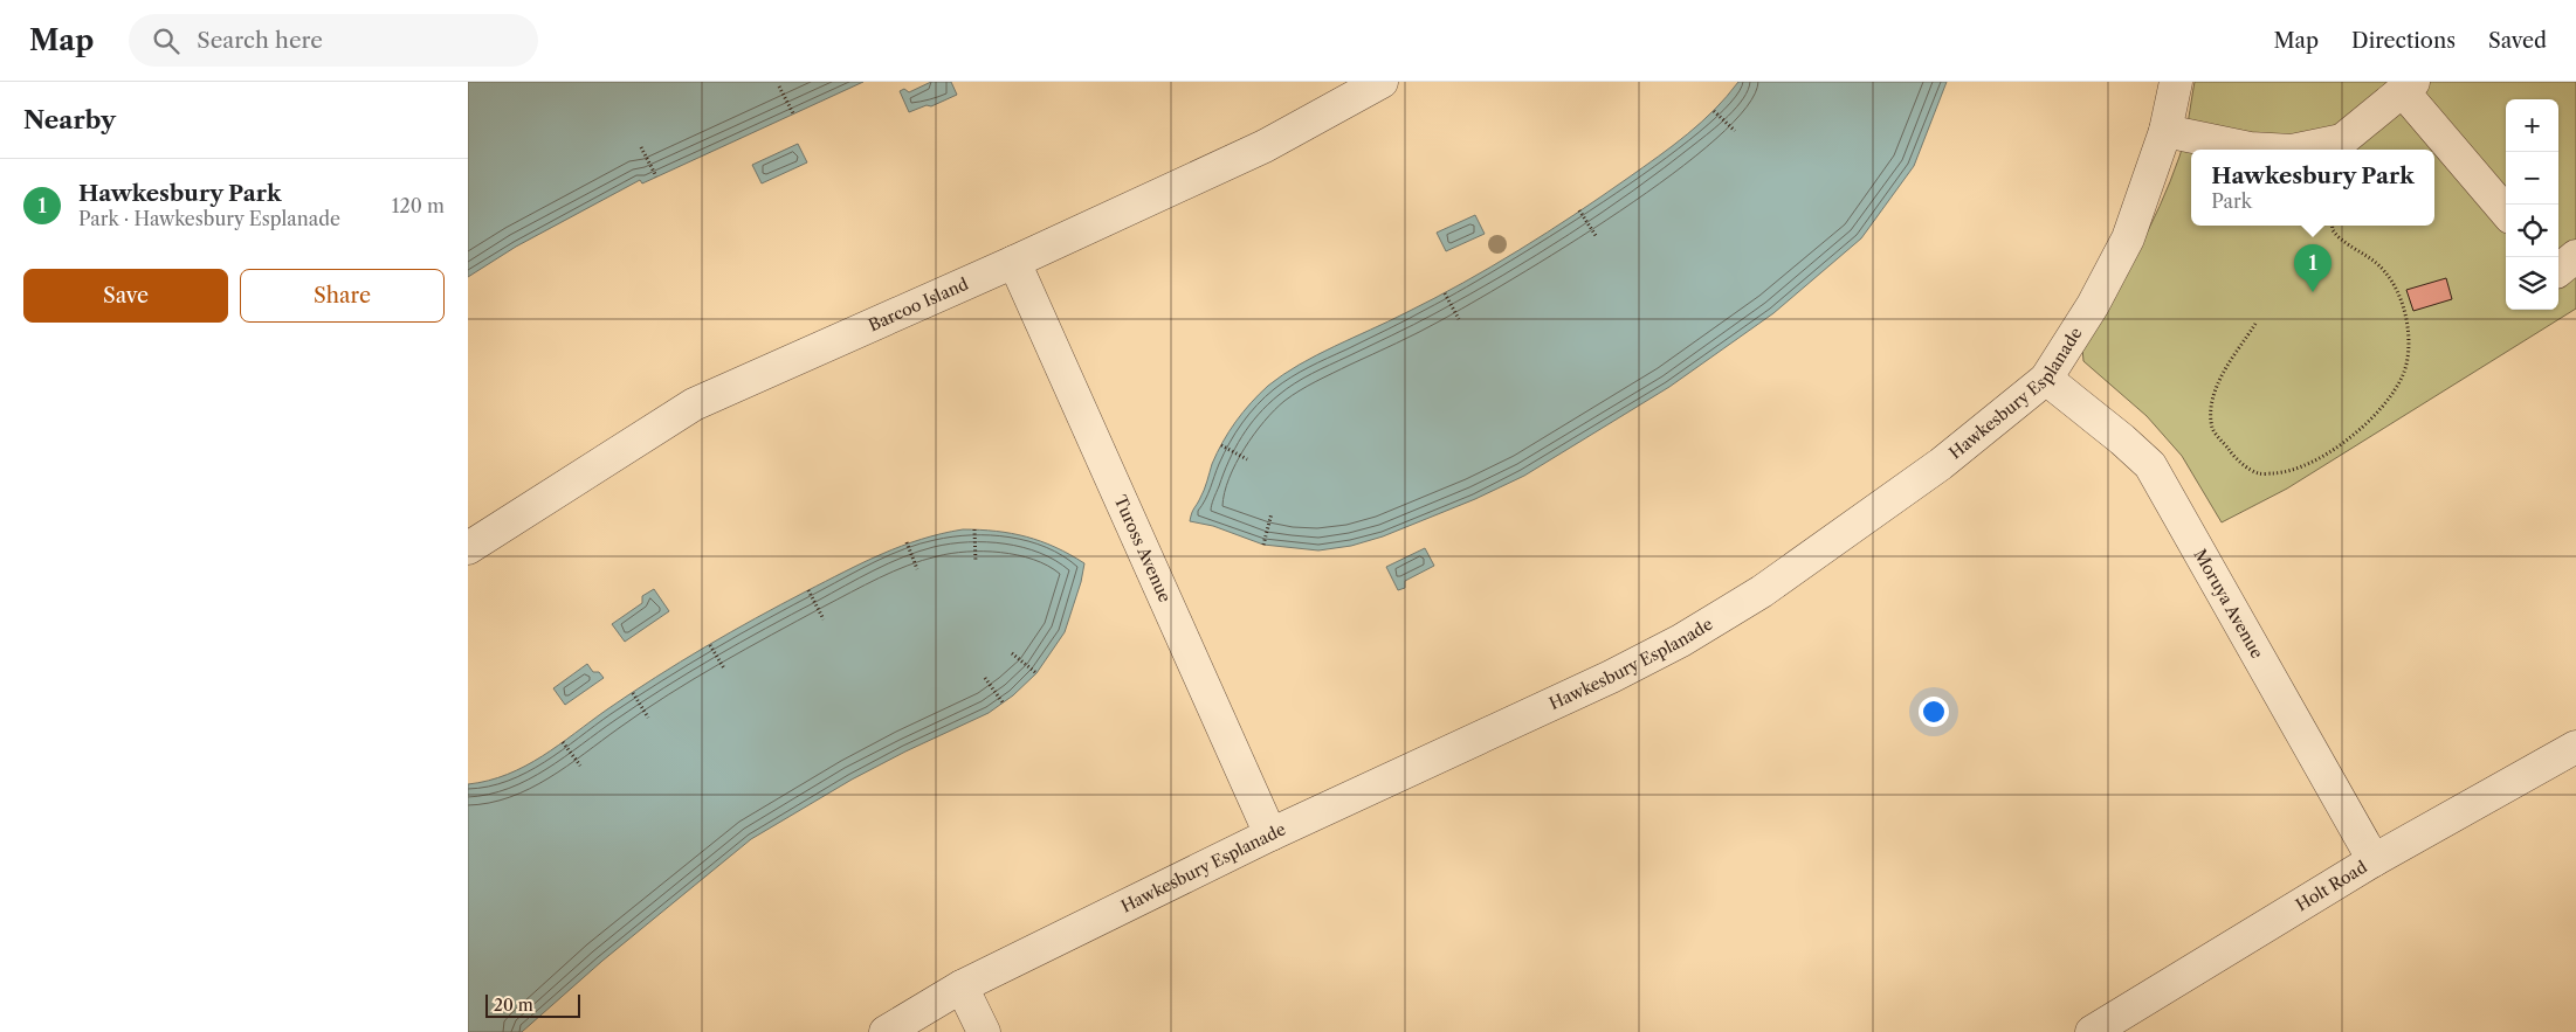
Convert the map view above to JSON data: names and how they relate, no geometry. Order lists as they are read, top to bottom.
{
  "streets": {
    "street": [
      "Barcoo Island",
      "Hawkesbury Esplanade",
      "Tuross Avenue",
      "Moruya Avenue",
      "Holt Road"
    ]
  },
  "crossings": [
    ["Barcoo Island", "Tuross Avenue"],
    ["Hawkesbury Esplanade", "Tuross Avenue"],
    ["Hawkesbury Esplanade", "Moruya Avenue"],
    ["Moruya Avenue", "Holt Road"]
  ],
  "scale_bar": "20 m",
  "page": {
    "header": "Map",
    "search": "Search here",
    "nav": ["Map", "Directions", "Saved"],
    "heading": "Nearby",
    "map_buttons": ["+", "−"],
    "popup": ["Hawkesbury Park", "Park"],
    "list": [
      {
        "mark": "1",
        "name": "Hawkesbury Park",
        "note": "Park · Hawkesbury Esplanade",
        "value": "120 m"
      }
    ],
    "pins": "1",
    "buttons": ["Save", "Share"],
    "scale": "20 m"
  }
}
